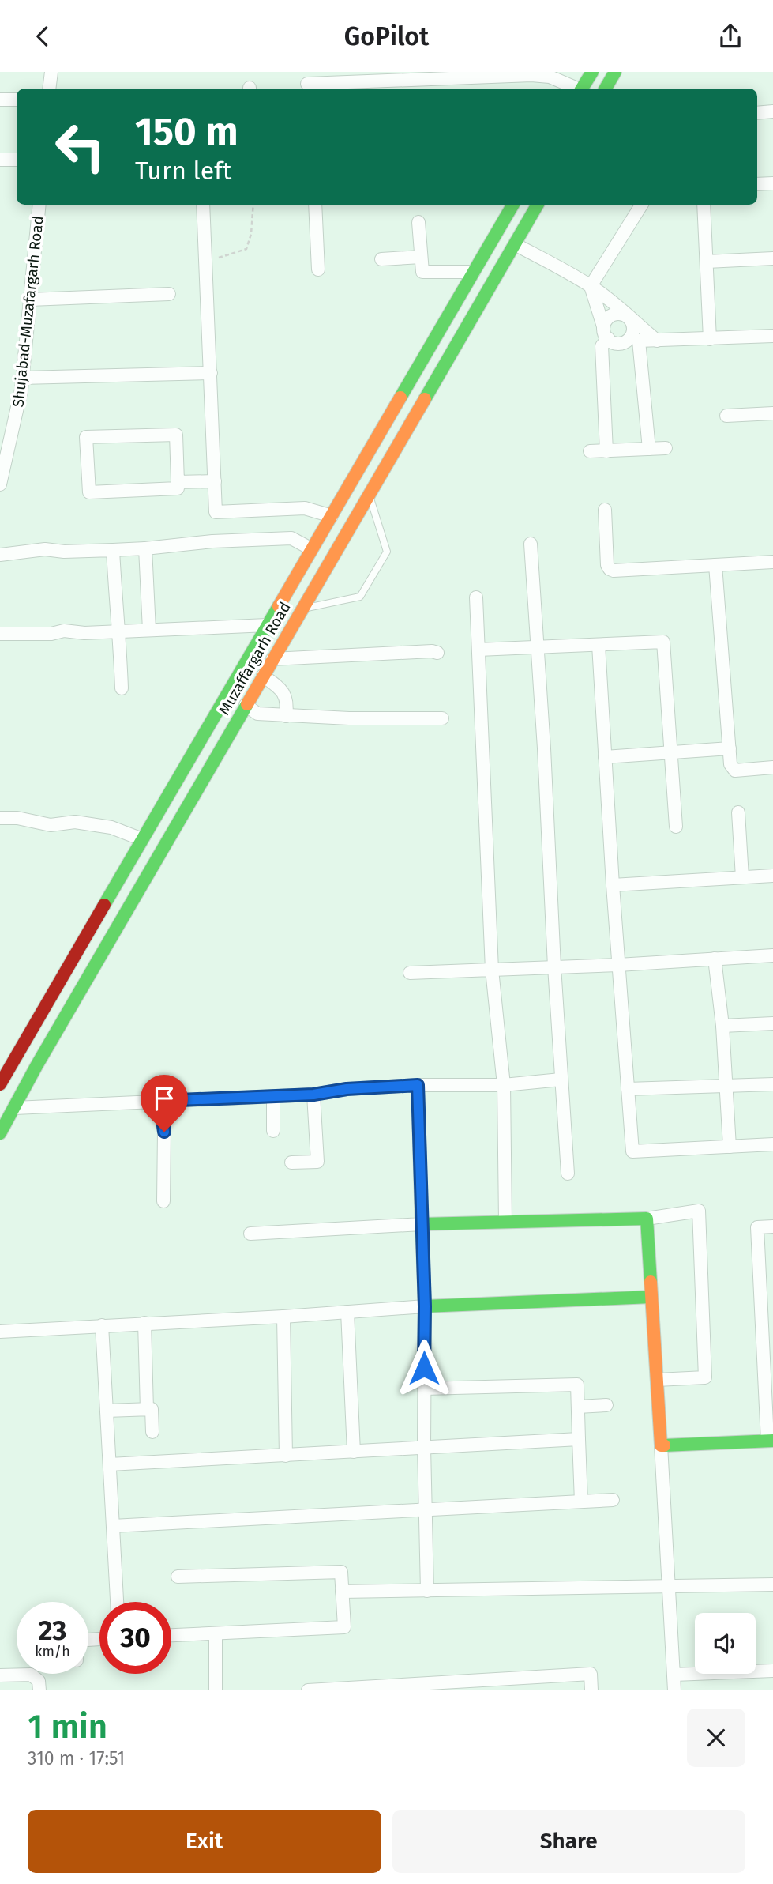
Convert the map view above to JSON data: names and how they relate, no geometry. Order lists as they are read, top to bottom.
{
  "streets": {
    "main road": ["Muzaffargarh Road"],
    "street": ["Shujabad-Muzafargarh Road"]
  },
  "page": {
    "header": "GoPilot",
    "turn": ["150 m", "Turn left"],
    "speed": "23 km/h",
    "limit": "30",
    "heading": ["1 min", "310 m · 17:51"],
    "buttons": ["Exit", "Share"]
  }
}
